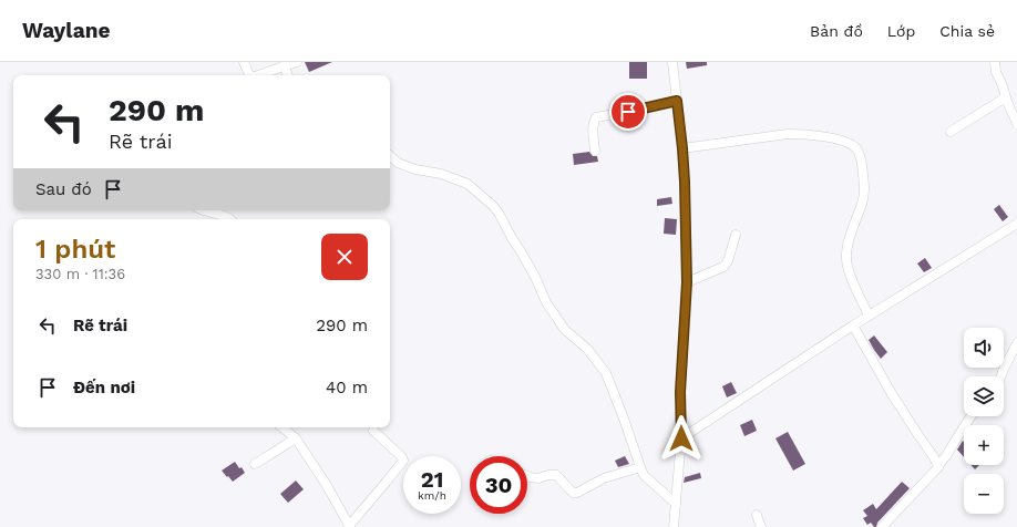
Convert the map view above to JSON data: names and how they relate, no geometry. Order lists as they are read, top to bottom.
{
  "page": {
    "header": "Waylane",
    "nav": ["Bản đồ", "Lớp", "Chia sẻ"],
    "turn": ["290 m", "Rẽ trái"],
    "then": "Sau đó",
    "heading": ["1 phút", "330 m · 11:36"],
    "list": [
      {
        "name": "Rẽ trái",
        "value": "290 m"
      },
      {
        "name": "Đến nơi",
        "value": "40 m"
      }
    ],
    "map_buttons": ["+", "−"],
    "speed": "21 km/h",
    "limit": "30"
  }
}
